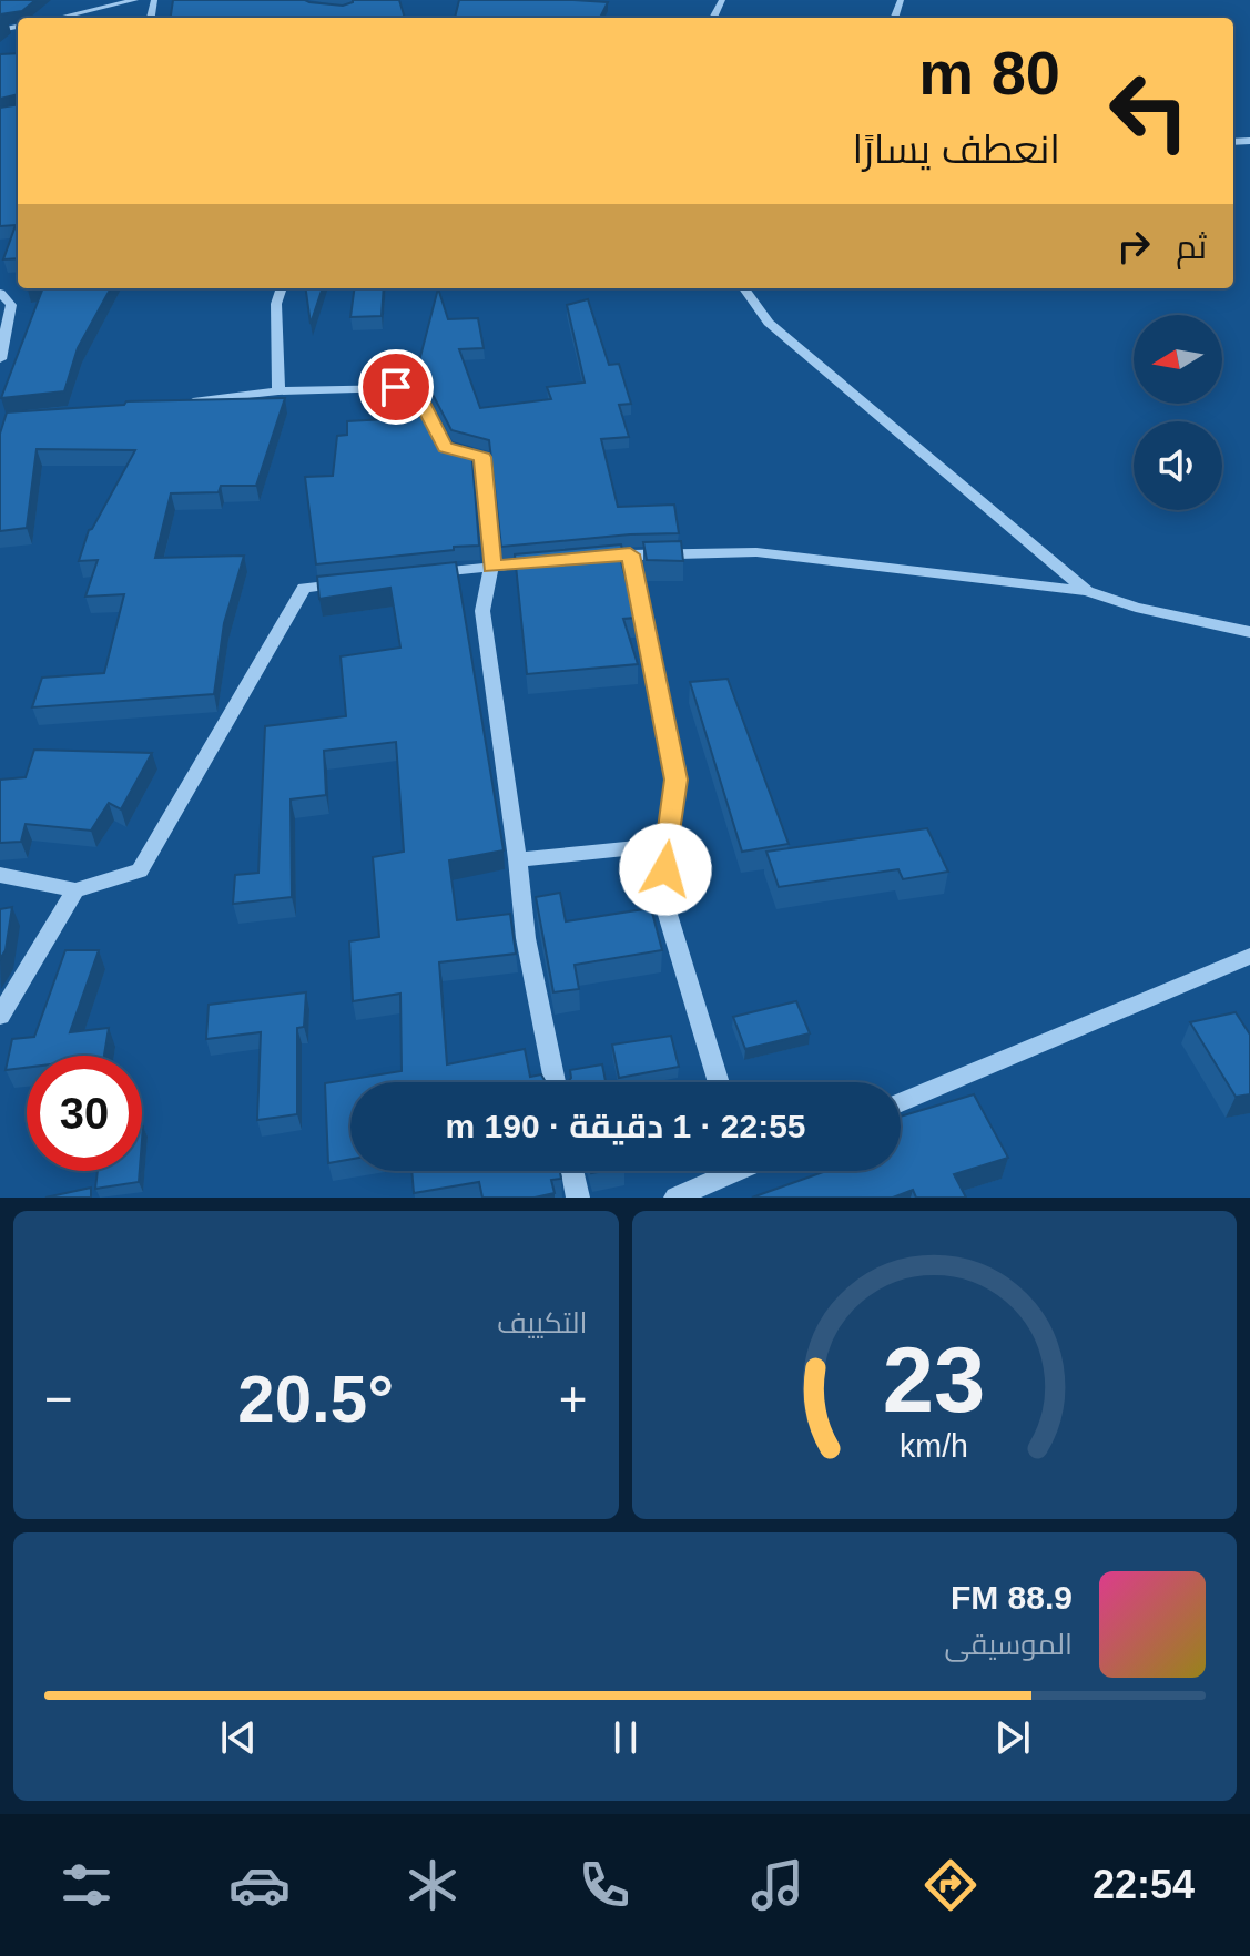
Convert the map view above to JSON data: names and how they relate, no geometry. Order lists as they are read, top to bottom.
{
  "north": "left",
  "page": {
    "turn": ["80 m", "انعطف يسارًا"],
    "then": "ثم",
    "limit": "30",
    "trip": "22:55 · 1 دقيقة · 190 m",
    "tile": "التكييف",
    "heat": ["−", "20.5°", "+"],
    "song": ["88.9 FM", "الموسيقى"],
    "tabs": "22:54",
    "gauge": ["23", "km/h"]
  }
}
